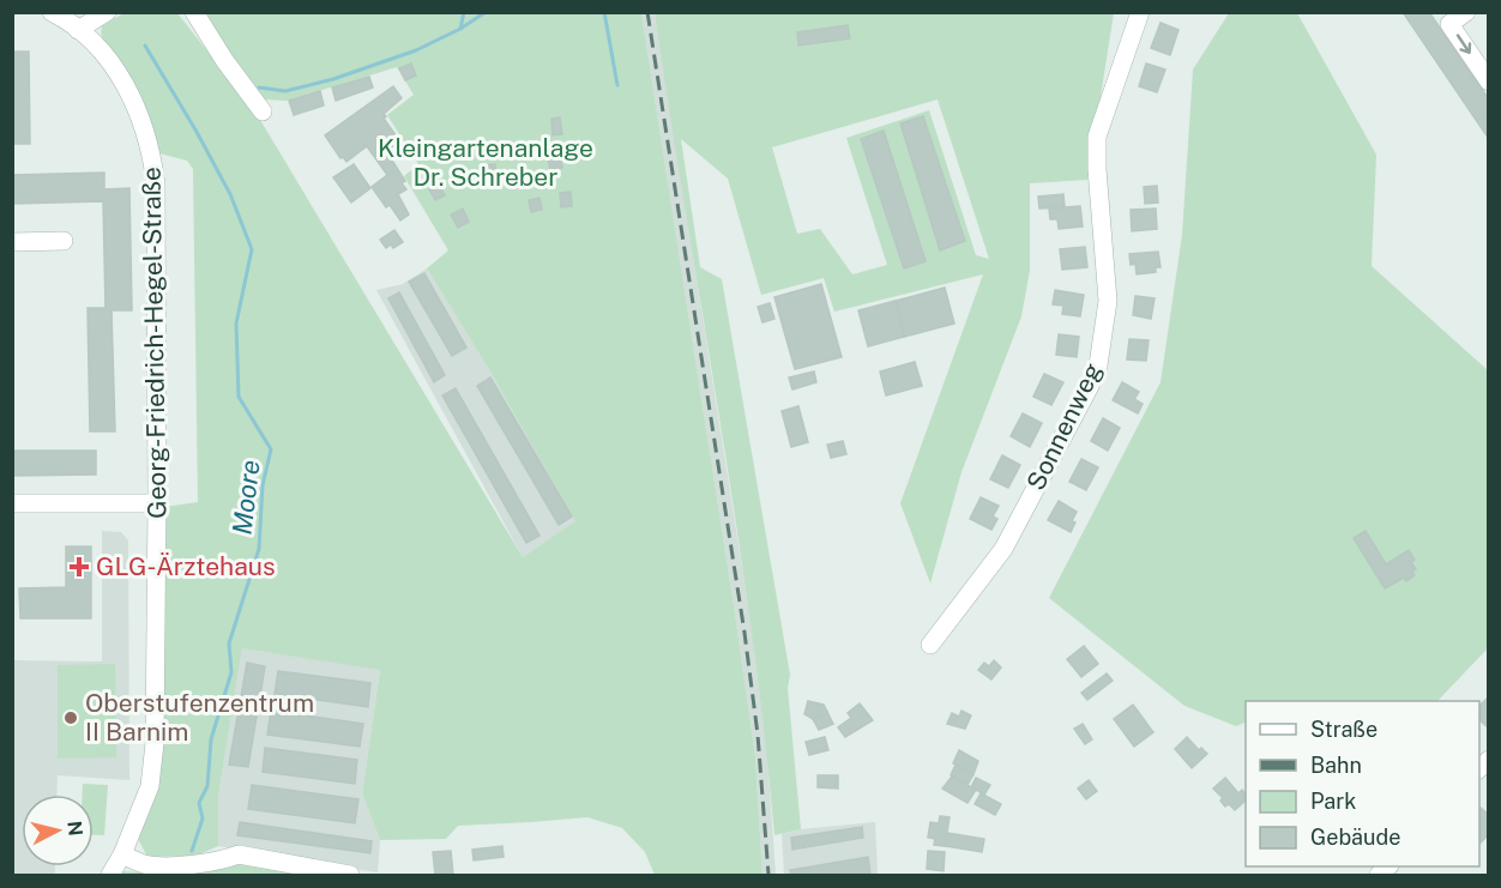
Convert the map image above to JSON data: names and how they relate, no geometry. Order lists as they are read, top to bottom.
{
  "streets": {
    "street": ["Georg-Friedrich-Hegel-Straße", "Sonnenweg"]
  },
  "water": ["Moore"],
  "parks": ["Kleingartenanlage Dr. Schreber"],
  "places": {
    "health": ["GLG-Ärztehaus"],
    "other": ["Oberstufenzentrum II Barnim"]
  },
  "legend": [
    "Straße",
    "Bahn",
    "Park",
    "Gebäude"
  ],
  "north": "right"
}
